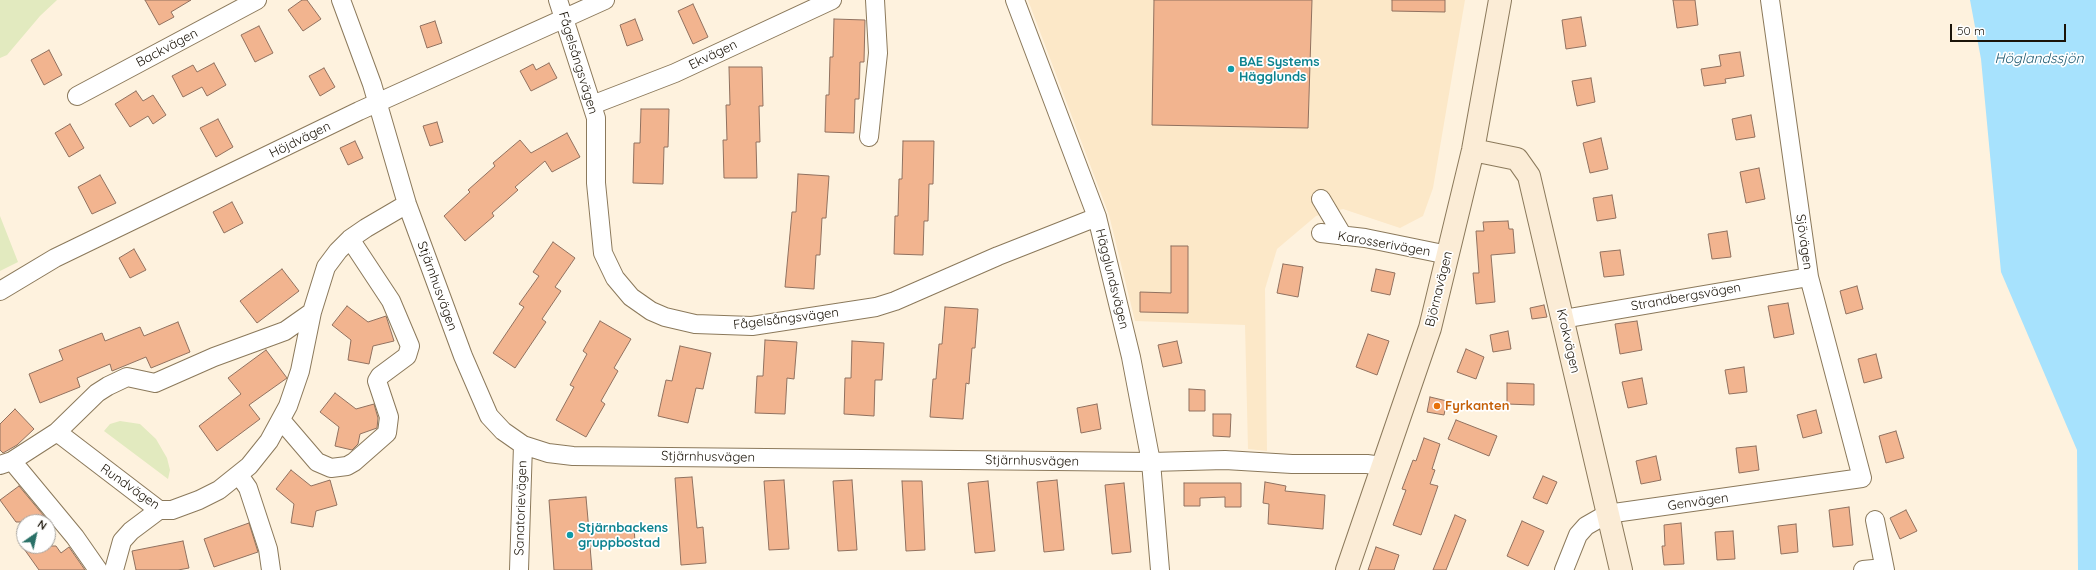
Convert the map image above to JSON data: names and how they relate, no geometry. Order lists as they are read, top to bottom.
{
  "streets": {
    "main road": ["Björnavägen", "Krokvägen"],
    "street": [
      "Backvägen",
      "Ekvägen",
      "Fågelsångsvägen",
      "Höjdvägen",
      "Sjövägen",
      "Karosserivägen",
      "Hägglundsvägen",
      "Stjärnhusvägen",
      "Strandbergsvägen",
      "Rundvägen",
      "Genvägen",
      "Sanatorievägen"
    ]
  },
  "crossings": [
    ["Ekvägen", "Fågelsångsvägen"],
    ["Fågelsångsvägen", "Höjdvägen"],
    ["Fågelsångsvägen", "Hägglundsvägen"],
    ["Höjdvägen", "Stjärnhusvägen"],
    ["Sjövägen", "Strandbergsvägen"],
    ["Sjövägen", "Genvägen"],
    ["Karosserivägen", "Björnavägen"],
    ["Hägglundsvägen", "Stjärnhusvägen"],
    ["Stjärnhusvägen", "Björnavägen"],
    ["Stjärnhusvägen", "Rundvägen"],
    ["Stjärnhusvägen", "Sanatorievägen"],
    ["Björnavägen", "Krokvägen"],
    ["Strandbergsvägen", "Krokvägen"],
    ["Krokvägen", "Genvägen"]
  ],
  "water": ["Höglandssjön"],
  "places": ["BAE Systems Hägglunds", "Fyrkanten", "Stjärnbackens gruppbostad"],
  "scale_bar": "50 m",
  "north": "top right"
}
